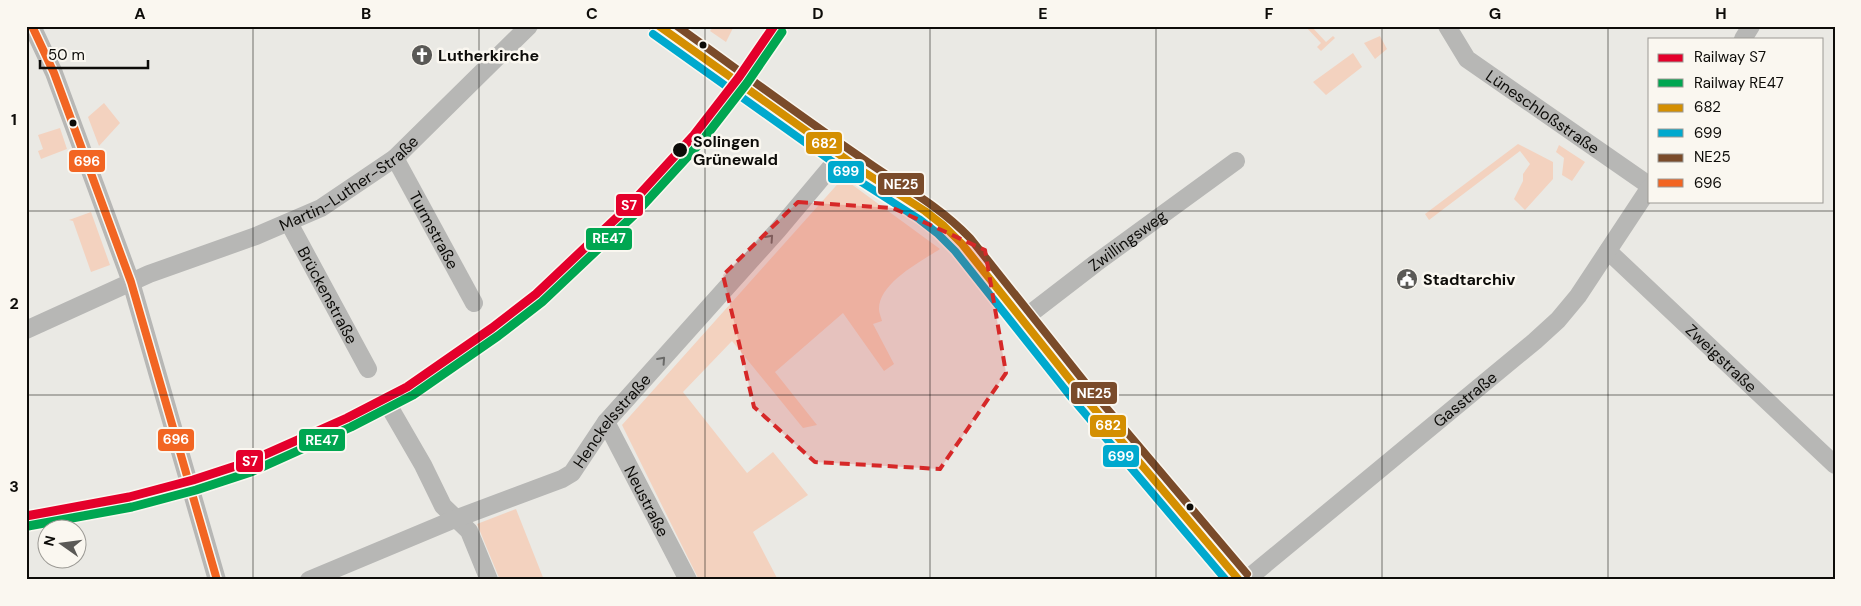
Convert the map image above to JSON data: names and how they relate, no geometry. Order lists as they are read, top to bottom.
{
  "streets": {
    "street": [
      "Lüneschloßstraße",
      "Martin-Luther-Straße",
      "Turmstraße",
      "Zwillingsweg",
      "Brückenstraße",
      "Zweigstraße",
      "Gasstraße",
      "Henckelsstraße",
      "Neustraße"
    ]
  },
  "crossings": [
    ["Martin-Luther-Straße", "Turmstraße"],
    ["Martin-Luther-Straße", "Brückenstraße"],
    ["Zweigstraße", "Gasstraße"],
    ["Henckelsstraße", "Neustraße"]
  ],
  "one_way": ["Henckelsstraße"],
  "places": {
    "church": ["Lutherkirche"],
    "other": ["Solingen Grünewald"],
    "public building": ["Stadtarchiv"]
  },
  "lines": [
    "rail line S7",
    "transit line 682",
    "transit line NE25",
    "transit line 696",
    "rail line RE47",
    "transit line 699"
  ],
  "legend": [
    "Railway S7",
    "Railway RE47",
    "682",
    "699",
    "NE25",
    "696"
  ],
  "scale_bar": "50 m",
  "north": "left",
  "grid": {
    "columns": [
      "A",
      "B",
      "C",
      "D",
      "E",
      "F",
      "G",
      "H"
    ],
    "rows": ["1", "2", "3"]
  }
}
